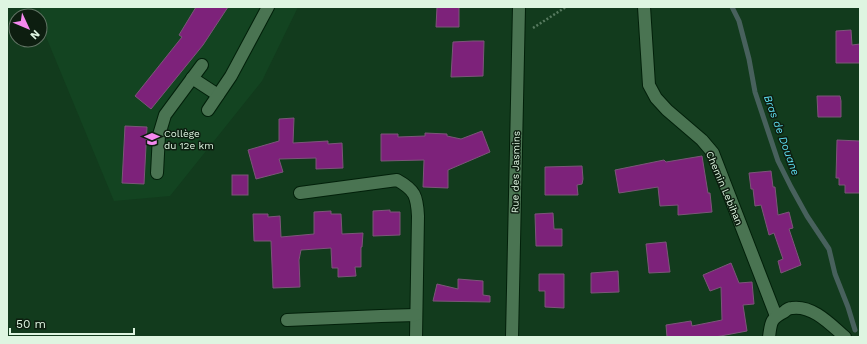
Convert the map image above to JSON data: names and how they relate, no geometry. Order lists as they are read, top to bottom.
{
  "streets": {
    "street": ["Rue des Jasmins", "Chemin Lebihan"]
  },
  "water": ["Bras de Douane"],
  "places": {
    "school or university": ["Collège du 12e km"]
  },
  "scale_bar": "50 m",
  "north": "bottom right"
}
